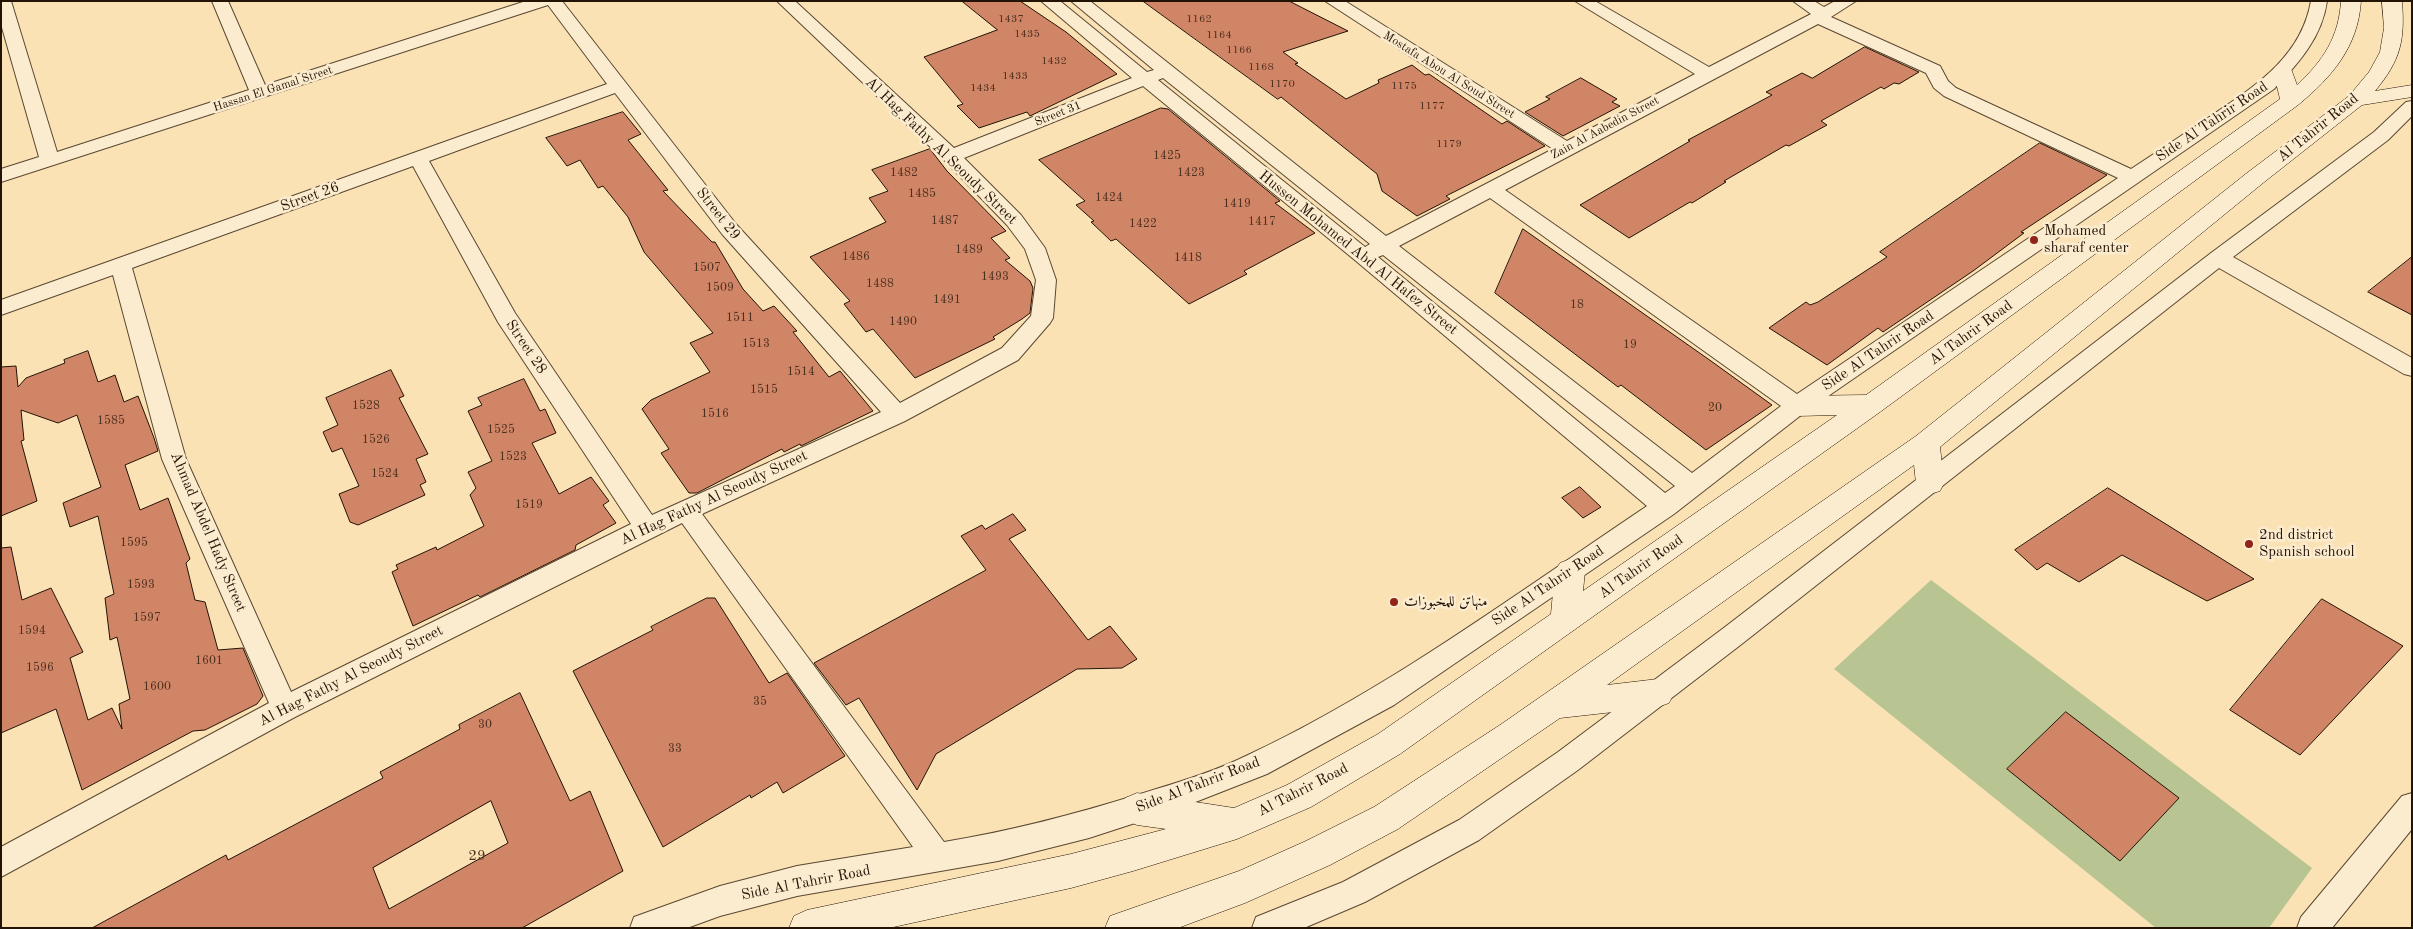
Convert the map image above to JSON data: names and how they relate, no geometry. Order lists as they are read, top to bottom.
{
  "streets": {
    "street": [
      "Mostafa Abou Al Soud Street",
      "Hassan El Gamal Street",
      "Street 31",
      "Side Al Tahrir Road",
      "Zain Al Aabedin Street",
      "Al Tahrir Road",
      "Al Hag Fathy Al Seoudy Street",
      "Street 26",
      "Street 29",
      "Hussen Mohamed Abd Al Hafez Street",
      "Street 28",
      "Ahmad Abdel Hady Street"
    ]
  },
  "crossings": [
    ["Mostafa Abou Al Soud Street", "Zain Al Aabedin Street"],
    ["Street 31", "Al Hag Fathy Al Seoudy Street"],
    ["Street 31", "Hussen Mohamed Abd Al Hafez Street"],
    ["Side Al Tahrir Road", "Hussen Mohamed Abd Al Hafez Street"],
    ["Zain Al Aabedin Street", "Hussen Mohamed Abd Al Hafez Street"],
    ["Al Hag Fathy Al Seoudy Street", "Street 29"],
    ["Al Hag Fathy Al Seoudy Street", "Street 28"],
    ["Al Hag Fathy Al Seoudy Street", "Ahmad Abdel Hady Street"],
    ["Street 26", "Street 29"],
    ["Street 26", "Street 28"],
    ["Street 26", "Ahmad Abdel Hady Street"]
  ],
  "places": ["Mohamed sharaf center", "2nd district Spanish school", "منهاتن للمخبوزات"],
  "house_numbers": [
    "1437",
    "1162",
    "1435",
    "1164",
    "1166",
    "1432",
    "1168",
    "1433",
    "1170",
    "1175",
    "1434",
    "1177",
    "1179",
    "1425",
    "1482",
    "1423",
    "1485",
    "1424",
    "1419",
    "1487",
    "1417",
    "1422",
    "1489",
    "1486",
    "1418",
    "1507",
    "1493",
    "1488",
    "1509",
    "1491",
    "18",
    "1511",
    "1490",
    "1513",
    "19",
    "1514",
    "1515",
    "1528",
    "20",
    "1516",
    "1585",
    "1525",
    "1526",
    "1523",
    "1524",
    "1519",
    "1595",
    "1593",
    "1597",
    "1594",
    "1601",
    "1596",
    "1600",
    "35",
    "30",
    "33",
    "29"
  ]
}
